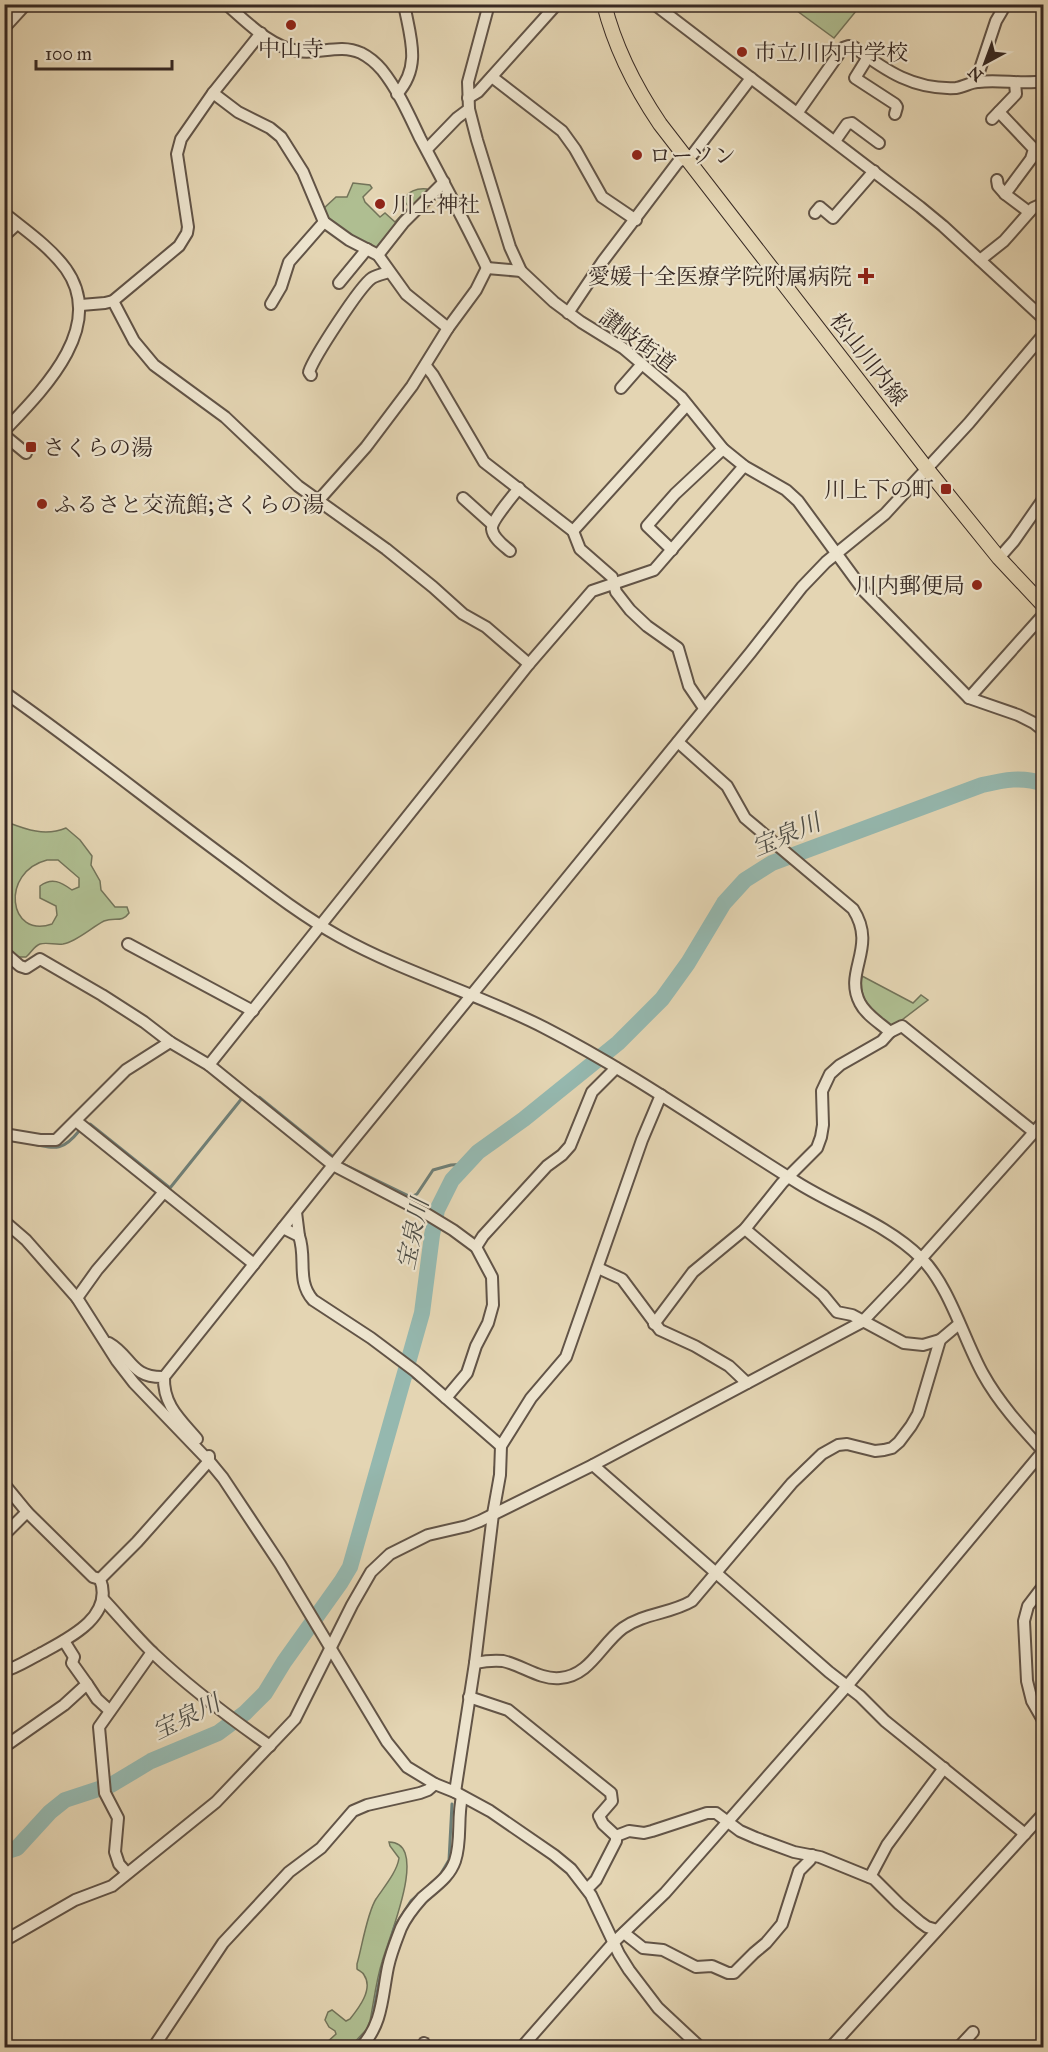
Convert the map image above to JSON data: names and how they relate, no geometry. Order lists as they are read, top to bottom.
{
  "streets": {
    "main road": ["松山川内線"],
    "street": ["讃岐街道"]
  },
  "water": ["宝泉川"],
  "places": {
    "other": [
      "中山寺",
      "市立川内中学校",
      "ローソン",
      "川上神社",
      "ふるさと交流館;さくらの湯",
      "川内郵便局"
    ],
    "health": ["愛媛十全医療学院附属病院"],
    "transit": ["さくらの湯", "川上下の町"]
  },
  "scale_bar": "100 m",
  "north": "bottom left"
}
